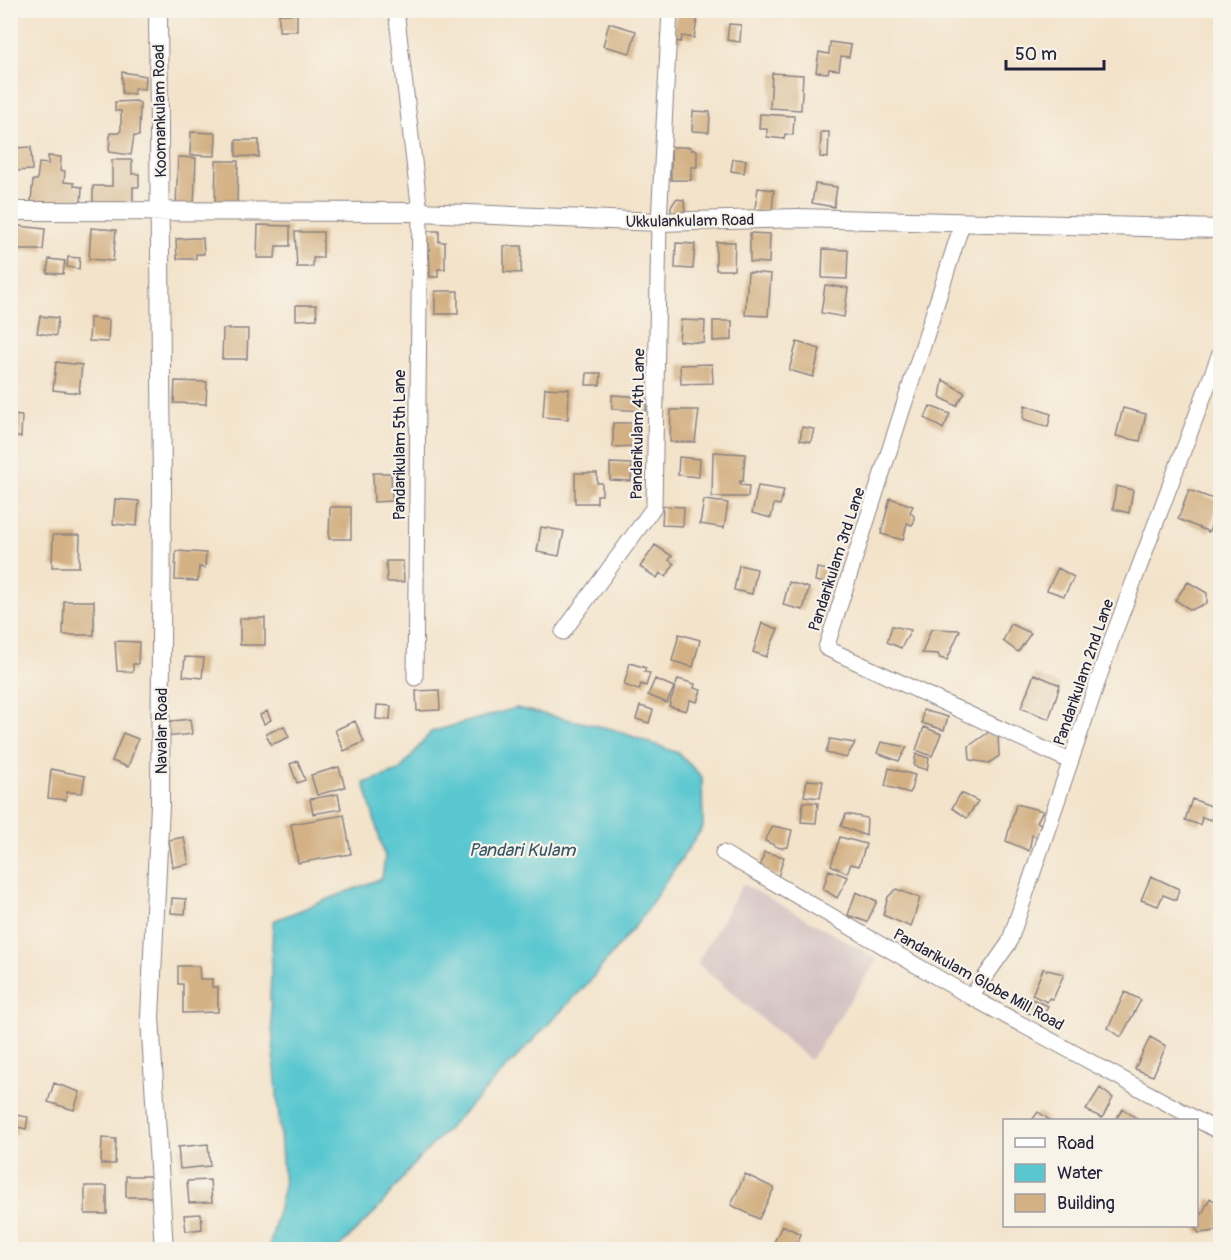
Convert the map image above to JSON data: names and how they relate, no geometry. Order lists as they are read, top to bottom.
{
  "streets": {
    "street": [
      "Koomankulam Road",
      "Ukkulankulam Road",
      "Pandarikulam 4th Lane",
      "Pandarikulam 5th Lane",
      "Pandarikulam 3rd Lane",
      "Pandarikulam 2nd Lane",
      "Navalar Road",
      "Pandarikulam Globe Mill Road"
    ]
  },
  "crossings": [
    ["Koomankulam Road", "Ukkulankulam Road"],
    ["Koomankulam Road", "Navalar Road"],
    ["Ukkulankulam Road", "Pandarikulam 4th Lane"],
    ["Ukkulankulam Road", "Pandarikulam 5th Lane"],
    ["Ukkulankulam Road", "Pandarikulam 3rd Lane"],
    ["Ukkulankulam Road", "Navalar Road"],
    ["Pandarikulam 3rd Lane", "Pandarikulam 2nd Lane"],
    ["Pandarikulam 2nd Lane", "Pandarikulam Globe Mill Road"]
  ],
  "water": ["Pandari Kulam"],
  "legend": ["Road", "Water", "Building"],
  "scale_bar": "50 m"
}
